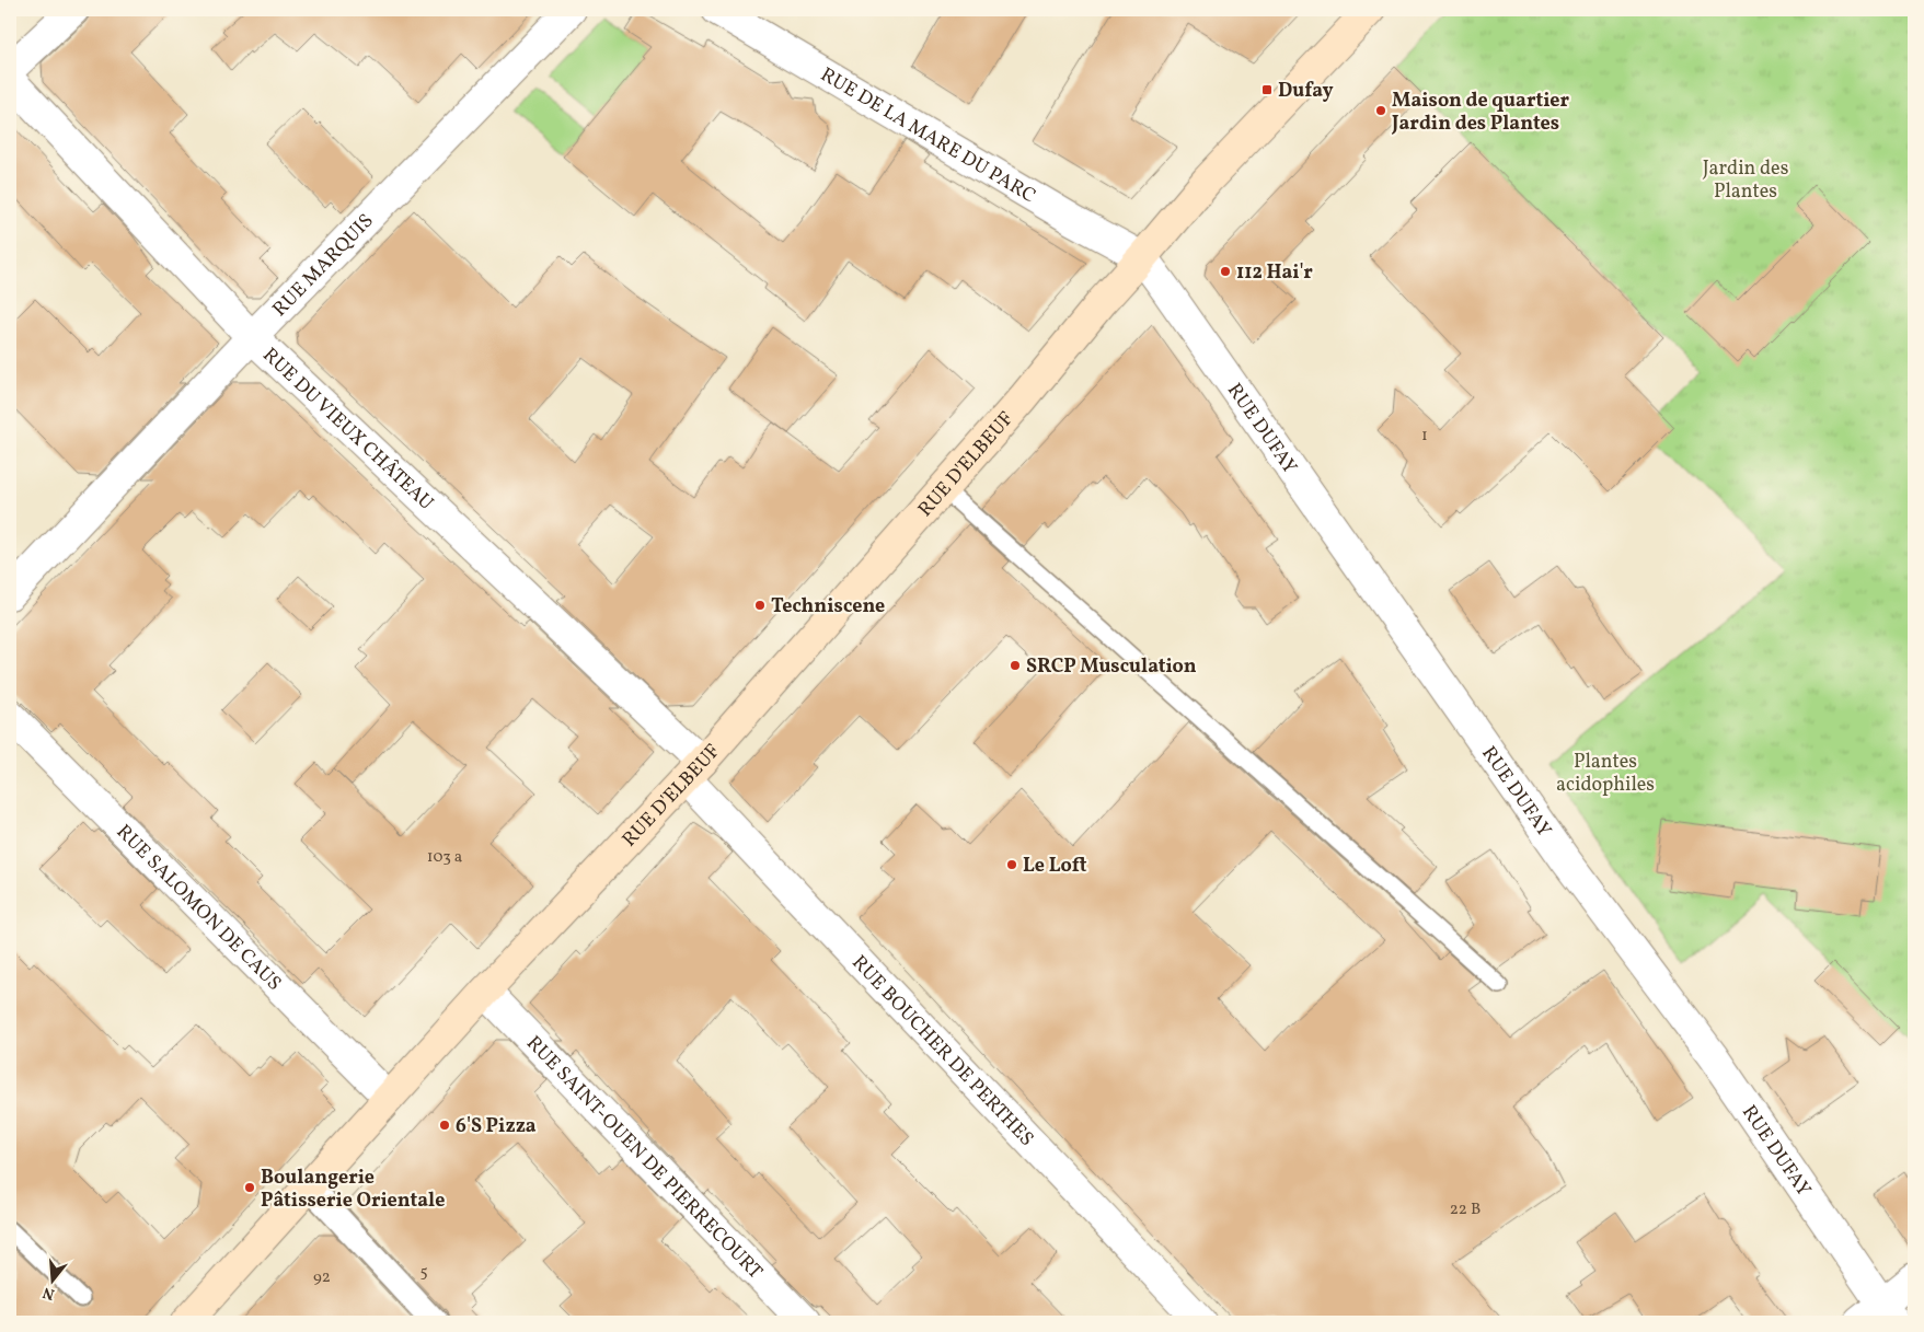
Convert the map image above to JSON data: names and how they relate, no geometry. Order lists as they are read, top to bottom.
{
  "streets": {
    "main road": ["RUE D'ELBEUF"],
    "street": [
      "RUE DE LA MARE DU PARC",
      "RUE MARQUIS",
      "RUE DU VIEUX CHÂTEAU",
      "RUE DUFAY",
      "RUE SALOMON DE CAUS",
      "RUE BOUCHER DE PERTHES",
      "RUE SAINT-OUEN DE PIERRECOURT"
    ]
  },
  "crossings": [
    ["RUE DE LA MARE DU PARC", "RUE DUFAY"],
    ["RUE DE LA MARE DU PARC", "RUE D'ELBEUF"],
    ["RUE MARQUIS", "RUE DU VIEUX CHÂTEAU"],
    ["RUE DU VIEUX CHÂTEAU", "RUE D'ELBEUF"],
    ["RUE DU VIEUX CHÂTEAU", "RUE BOUCHER DE PERTHES"],
    ["RUE DUFAY", "RUE D'ELBEUF"],
    ["RUE D'ELBEUF", "RUE SALOMON DE CAUS"],
    ["RUE D'ELBEUF", "RUE BOUCHER DE PERTHES"],
    ["RUE D'ELBEUF", "RUE SAINT-OUEN DE PIERRECOURT"]
  ],
  "parks": ["Jardin des Plantes", "Plantes acidophiles"],
  "places": {
    "transit": ["Dufay"],
    "other": [
      "Maison de quartier Jardin des Plantes",
      "112 Hai'r",
      "Techniscene",
      "SRCP Musculation",
      "Le Loft",
      "6'S Pizza",
      "Boulangerie Pâtisserie Orientale"
    ]
  },
  "house_numbers": [
    "1",
    "103 a",
    "22 B",
    "5",
    "92"
  ],
  "north": "bottom"
}
